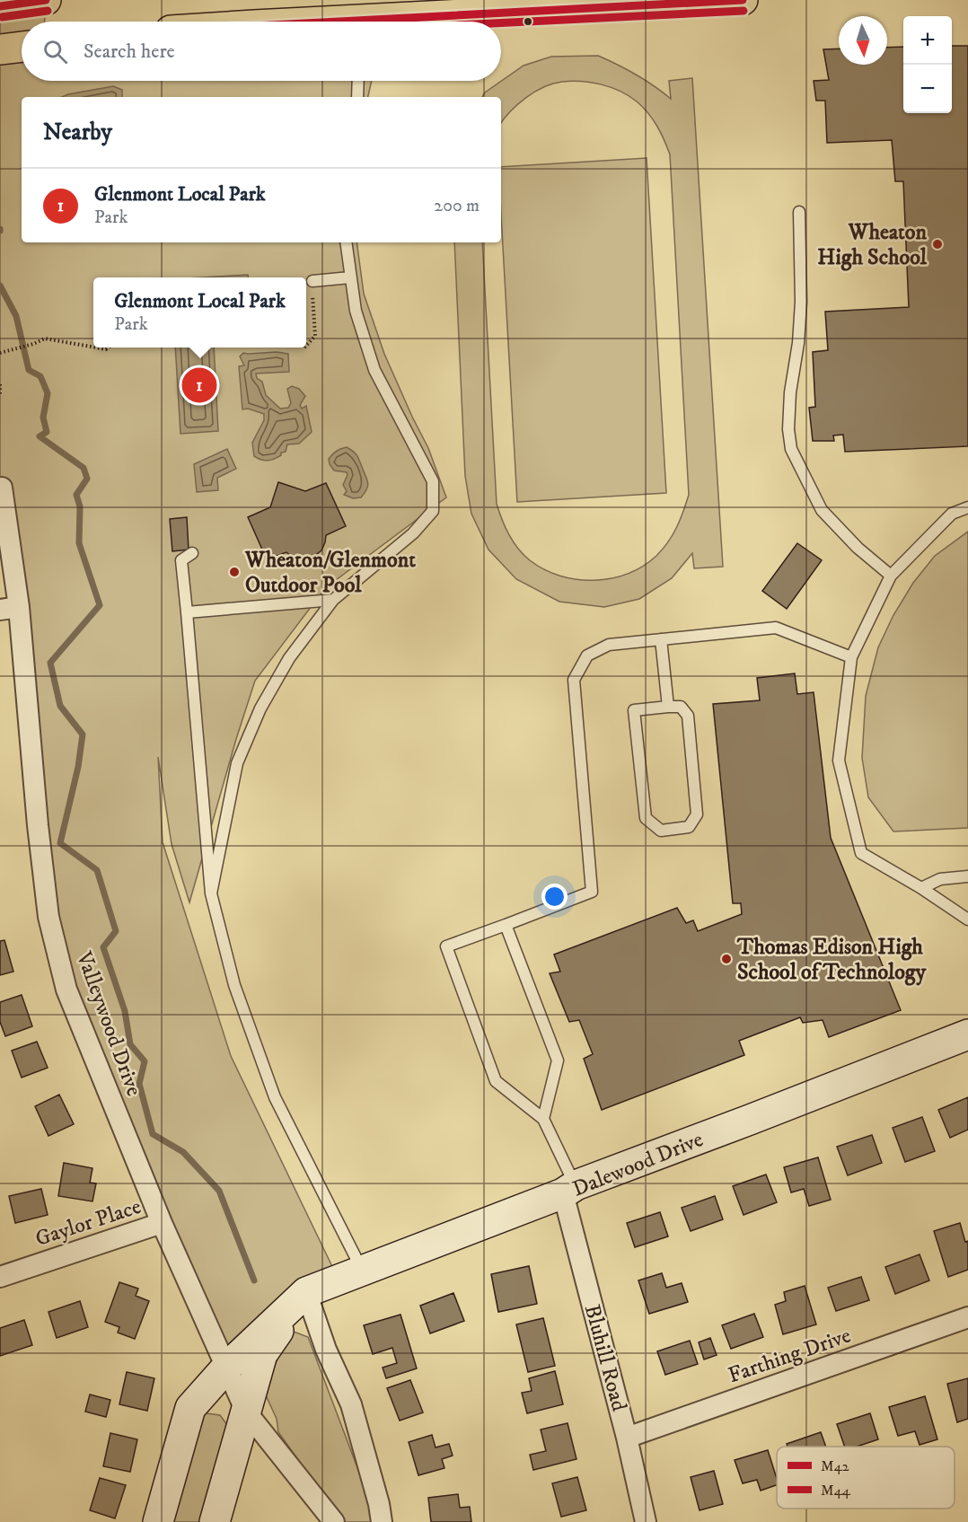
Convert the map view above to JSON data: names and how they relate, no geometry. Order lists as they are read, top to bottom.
{
  "streets": {
    "street": [
      "Valleywood Drive",
      "Dalewood Drive",
      "Gaylor Place",
      "Farthing Drive",
      "Bluhill Road"
    ]
  },
  "crossings": [
    ["Valleywood Drive", "Dalewood Drive"],
    ["Valleywood Drive", "Gaylor Place"],
    ["Dalewood Drive", "Bluhill Road"],
    ["Farthing Drive", "Bluhill Road"]
  ],
  "places": ["Wheaton High School", "Wheaton/Glenmont Outdoor Pool", "Thomas Edison High School of Technology"],
  "lines": ["transit line M42", "transit line M44"],
  "legend": ["M42", "M44"],
  "north": "bottom",
  "page": {
    "map_buttons": ["+", "−"],
    "search": "Search here",
    "heading": "Nearby",
    "list": [
      {
        "mark": "1",
        "name": "Glenmont Local Park",
        "note": "Park",
        "value": "200 m"
      }
    ],
    "popup": ["Glenmont Local Park", "Park"],
    "pins": "1"
  }
}
